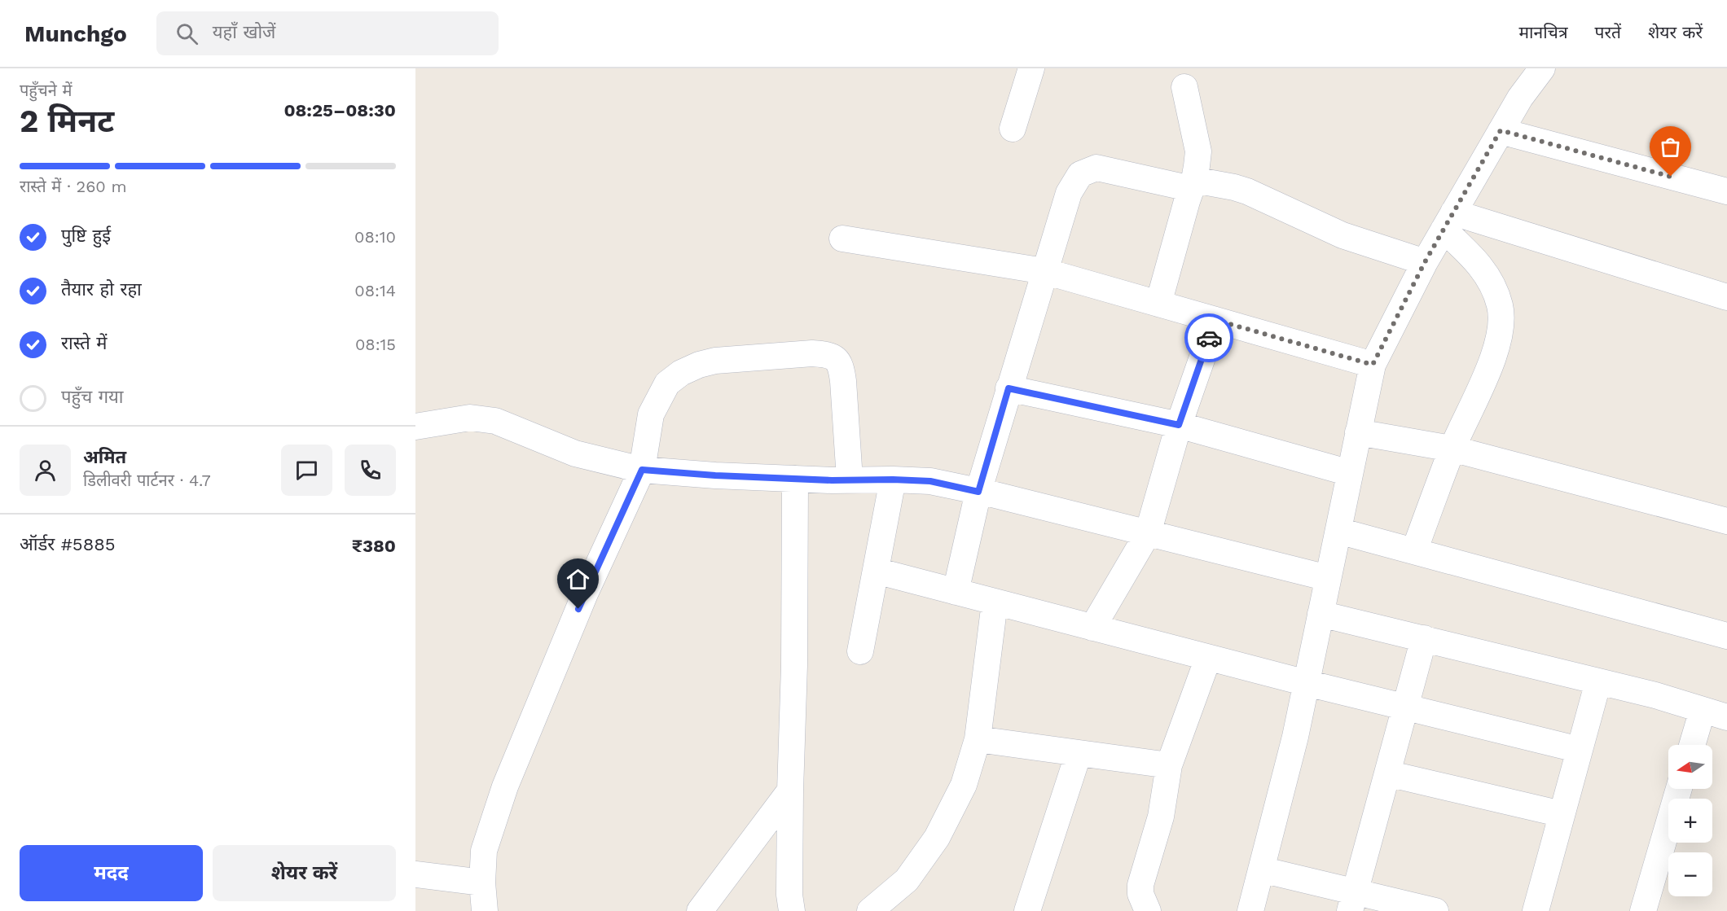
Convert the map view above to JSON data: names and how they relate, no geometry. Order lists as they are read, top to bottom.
{
  "north": "left",
  "page": {
    "header": "Munchgo",
    "search": "यहाँ खोजें",
    "nav": ["मानचित्र", "परतें", "शेयर करें"],
    "heading": ["2 मिनट", "पहुँचने में", "08:25–08:30"],
    "panel": [
      "अमित",
      "डिलीवरी पार्टनर · 4.7",
      "ऑर्डर #5885",
      "₹380"
    ],
    "bar": "रास्ते में · 260 m",
    "list": [
      ["पुष्टि हुई", "08:10"],
      ["तैयार हो रहा", "08:14"],
      ["रास्ते में", "08:15"],
      "पहुँच गया"
    ],
    "map_buttons": ["+", "−"],
    "buttons": ["मदद", "शेयर करें"]
  }
}
